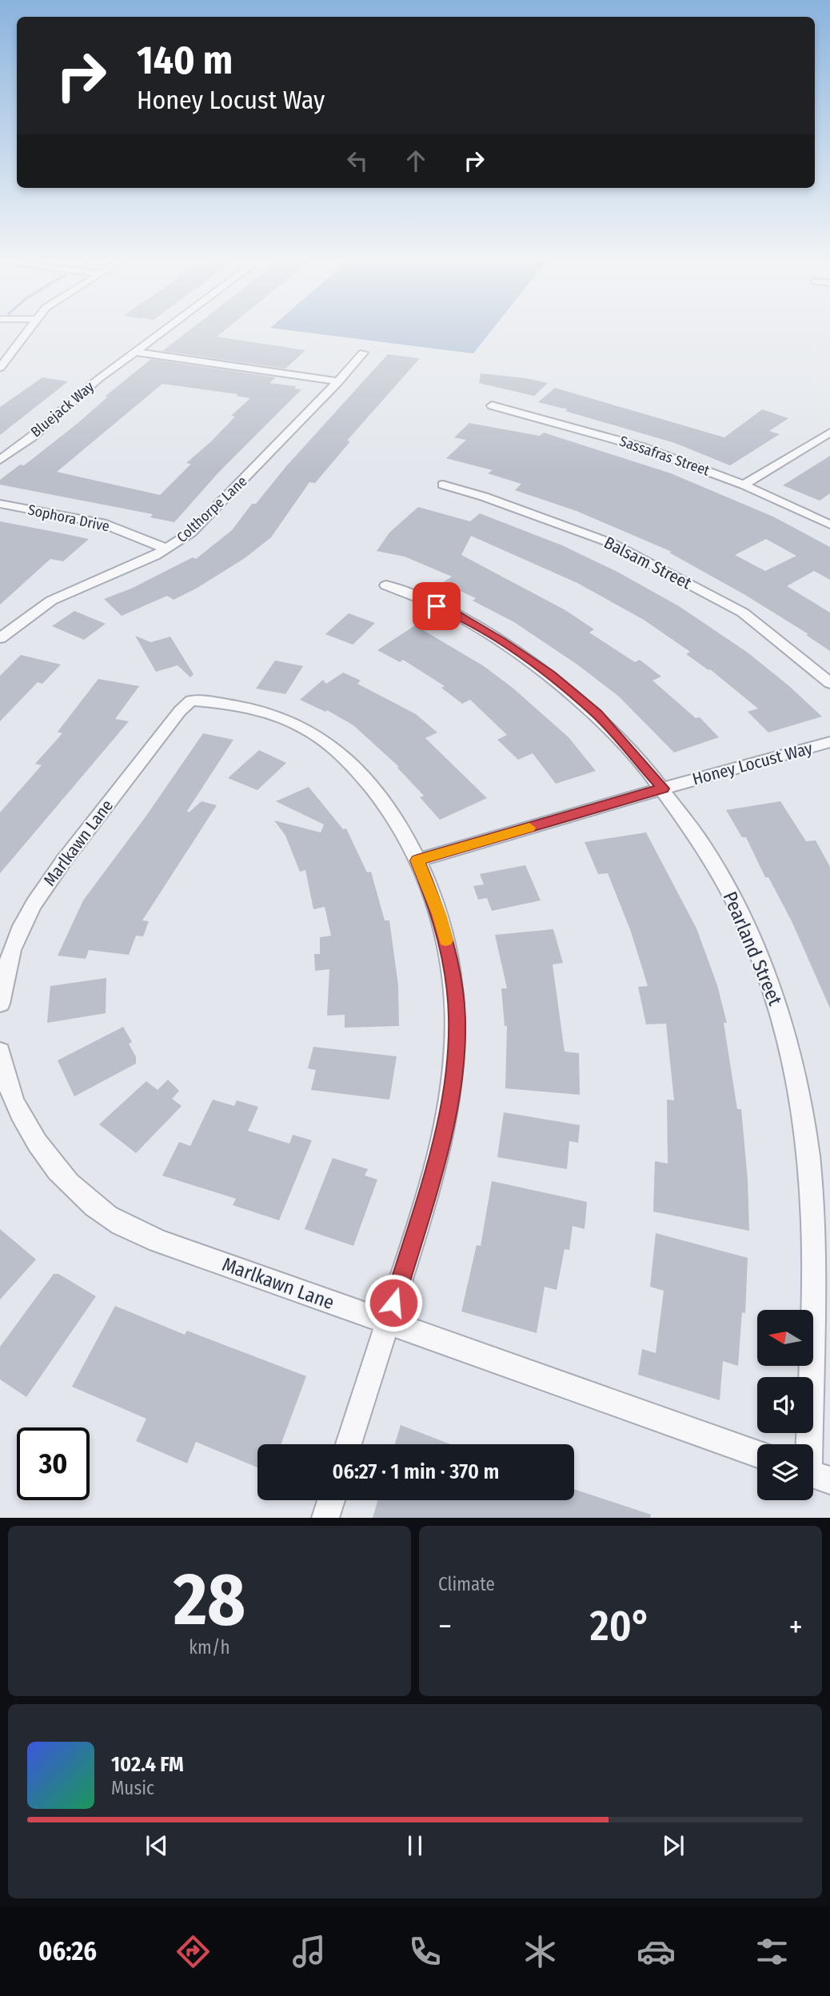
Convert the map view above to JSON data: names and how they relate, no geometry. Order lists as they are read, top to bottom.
{
  "streets": {
    "street": [
      "Bluejack Way",
      "Sassafras Street",
      "Colthorpe Lane",
      "Sophora Drive",
      "Balsam Street",
      "Honey Locust Way",
      "Marlkawn Lane",
      "Pearland Street"
    ]
  },
  "crossings": [
    ["Colthorpe Lane", "Sophora Drive"],
    ["Honey Locust Way", "Marlkawn Lane"],
    ["Honey Locust Way", "Pearland Street"]
  ],
  "north": "left",
  "page": {
    "turn": ["140 m", "Honey Locust Way"],
    "limit": "30",
    "trip": "06:27 · 1 min · 370 m",
    "tile": [
      ["28", "km/h"],
      "Climate"
    ],
    "heat": ["−", "20°", "+"],
    "song": ["102.4 FM", "Music"],
    "tabs": "06:26"
  }
}
